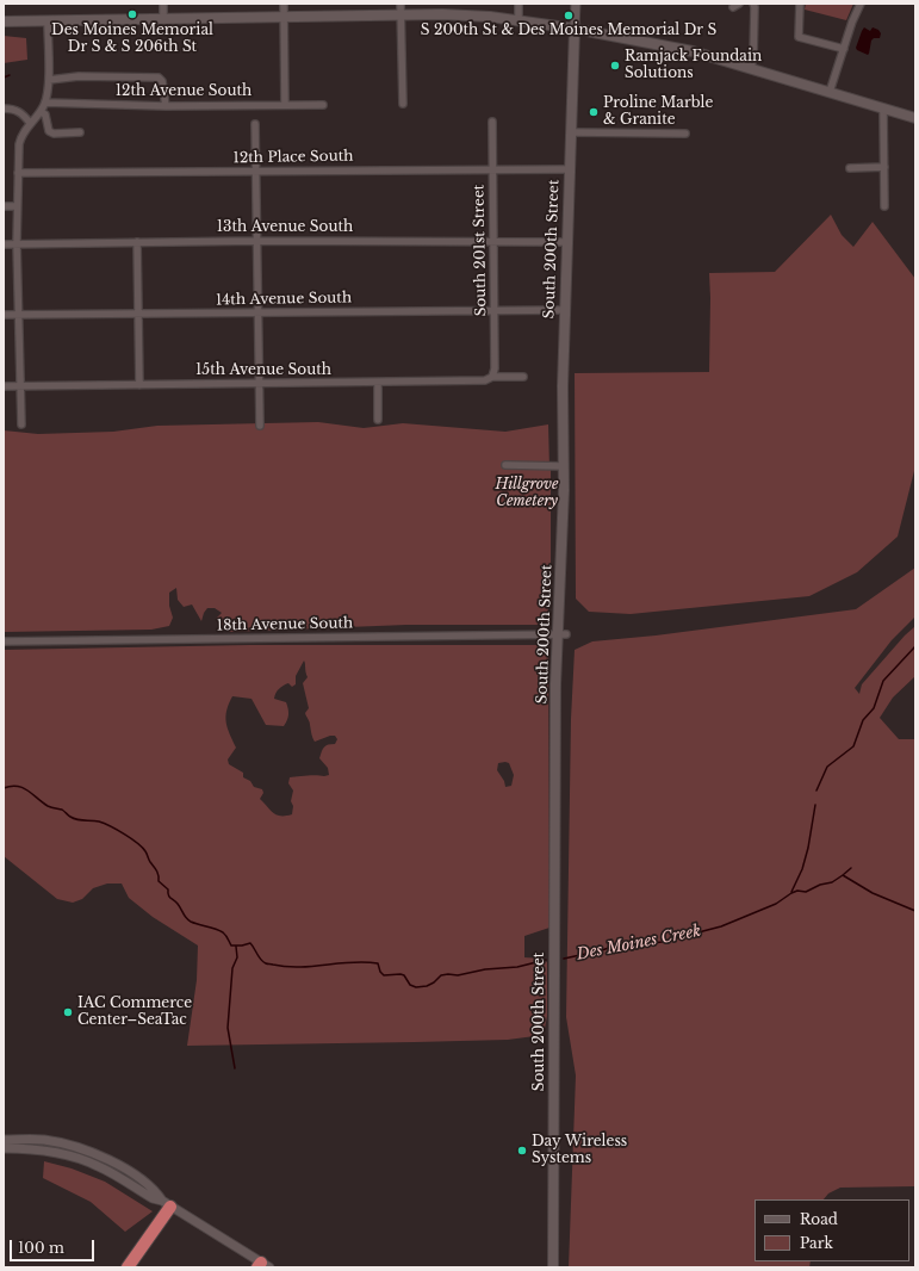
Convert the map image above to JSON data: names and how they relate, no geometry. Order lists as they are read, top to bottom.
{
  "streets": {
    "main road": ["South 200th Street"],
    "street": [
      "12th Avenue South",
      "12th Place South",
      "13th Avenue South",
      "South 201st Street",
      "14th Avenue South",
      "15th Avenue South",
      "18th Avenue South"
    ]
  },
  "crossings": [
    ["12th Place South", "South 200th Street"],
    ["12th Place South", "South 201st Street"],
    ["13th Avenue South", "South 200th Street"],
    ["13th Avenue South", "South 201st Street"],
    ["South 200th Street", "14th Avenue South"],
    ["South 200th Street", "18th Avenue South"],
    ["South 201st Street", "14th Avenue South"],
    ["South 201st Street", "15th Avenue South"]
  ],
  "water": ["Des Moines Creek"],
  "parks": ["Hillgrove Cemetery"],
  "places": [
    "Des Moines Memorial Dr S & S 206th St",
    "S 200th St & Des Moines Memorial Dr S",
    "Ramjack Foundain Solutions",
    "Proline Marble & Granite",
    "IAC Commerce Center–SeaTac",
    "Day Wireless Systems"
  ],
  "legend": ["Road", "Park"],
  "scale_bar": "100 m"
}
